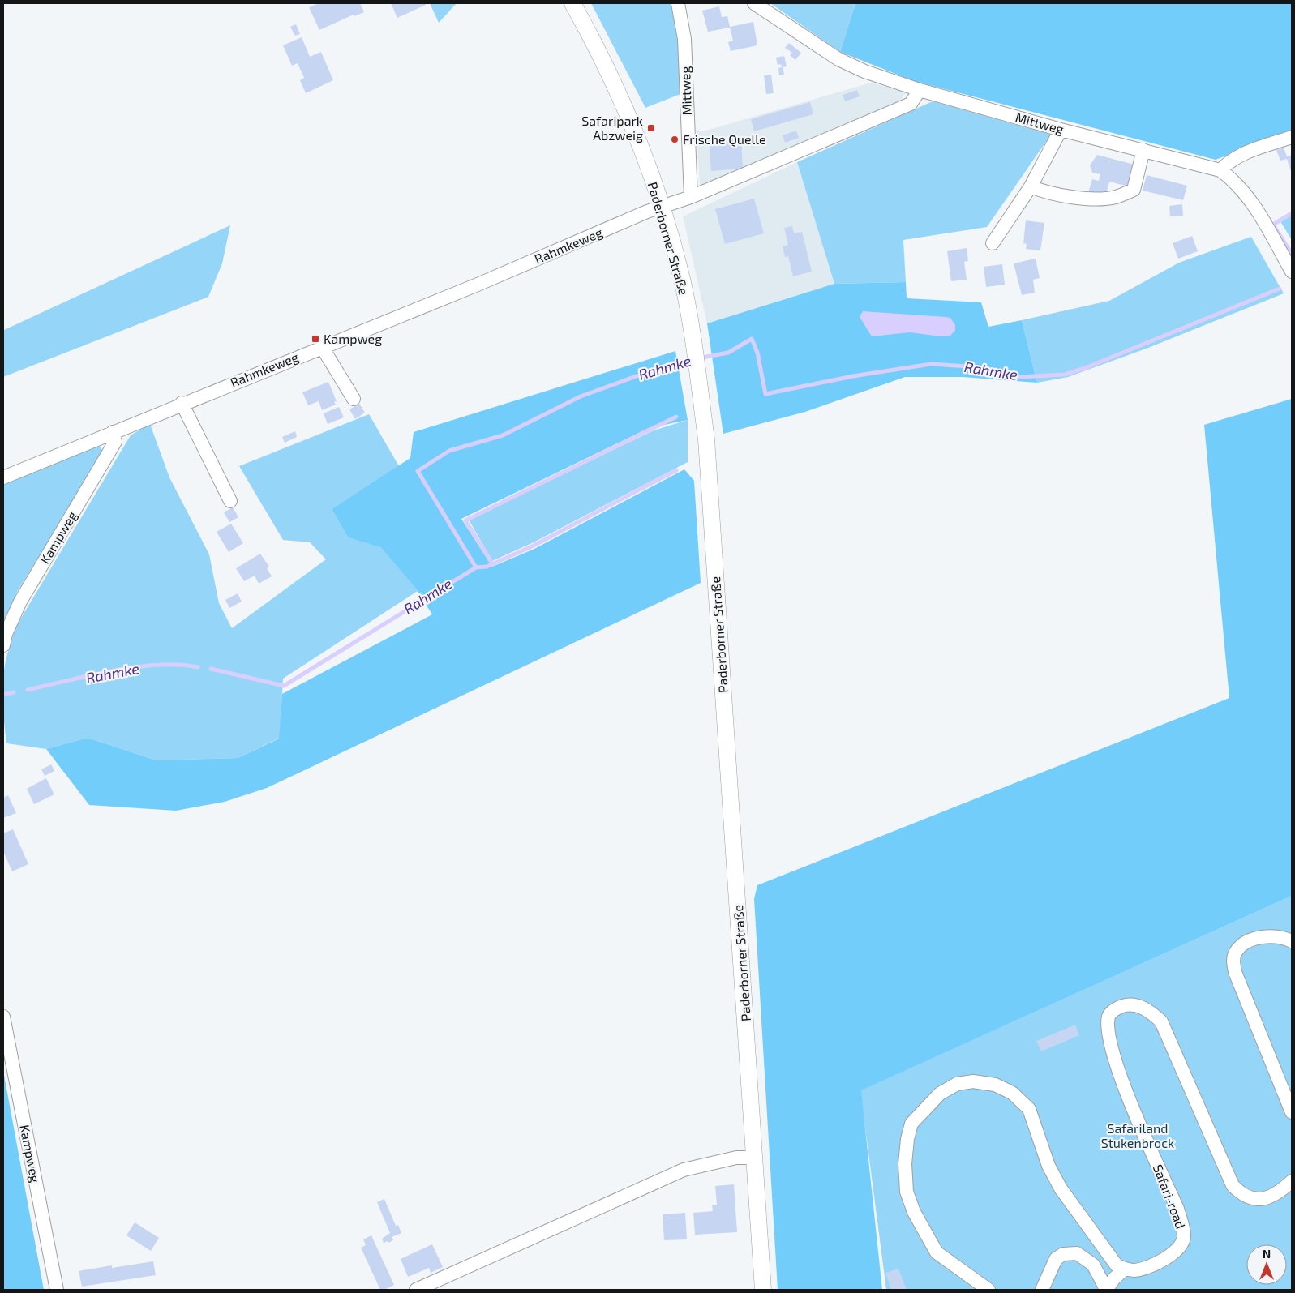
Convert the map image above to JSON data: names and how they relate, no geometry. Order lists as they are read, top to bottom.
{
  "streets": {
    "main road": ["Paderborner Straße"],
    "street": [
      "Mittweg",
      "Rahmkeweg",
      "Kampweg",
      "Safari-road"
    ]
  },
  "crossings": [
    ["Paderborner Straße", "Rahmkeweg"],
    ["Rahmkeweg", "Kampweg"]
  ],
  "water": ["Rahmke"],
  "parks": ["Safariland Stukenbrock"],
  "places": {
    "transit": ["Safaripark Abzweig", "Kampweg"],
    "other": ["Frische Quelle"]
  },
  "north": "top"
}
